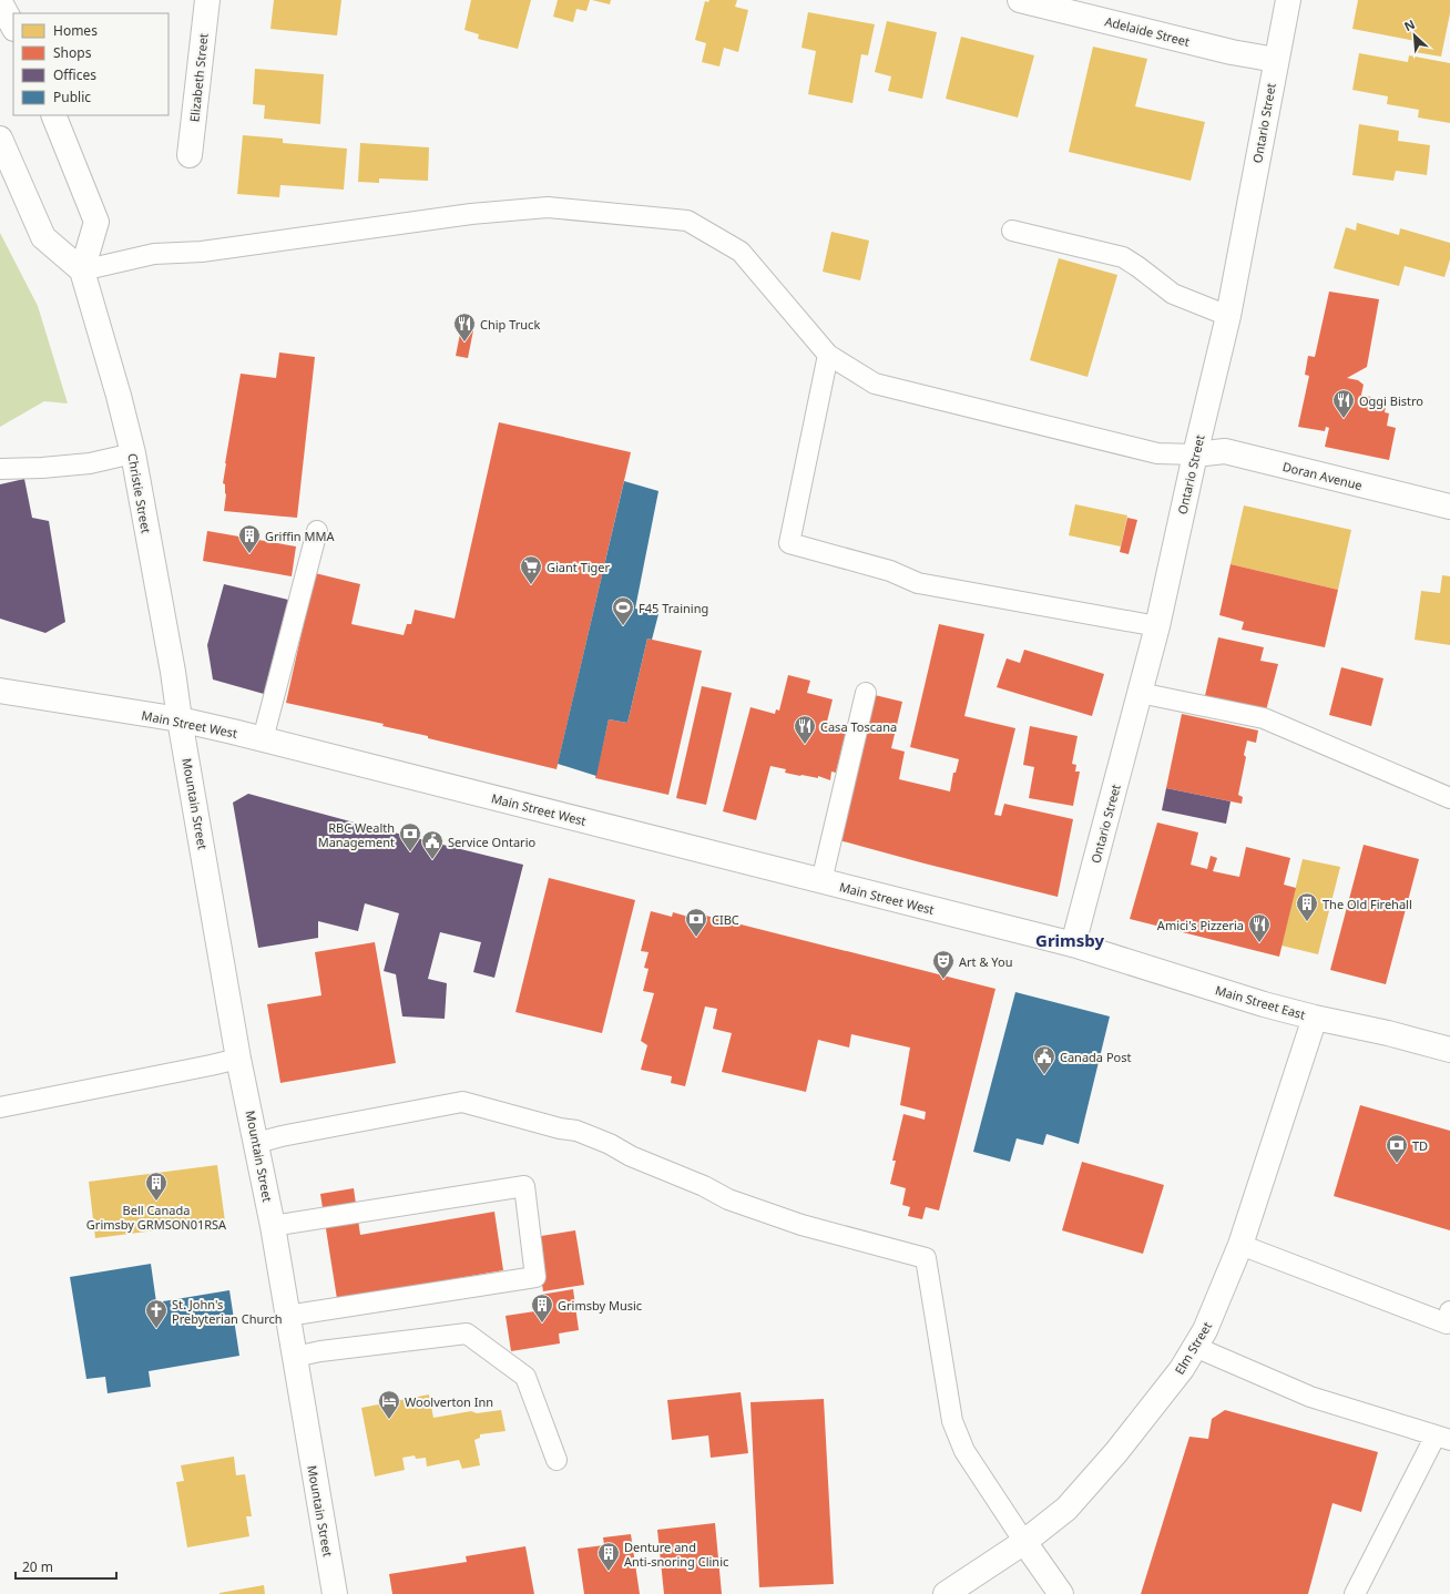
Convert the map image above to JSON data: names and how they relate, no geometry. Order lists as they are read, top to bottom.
{
  "streets": {
    "main road": [
      "Adelaide Street",
      "Elizabeth Street",
      "Ontario Street",
      "Doran Avenue",
      "Christie Street",
      "Main Street West",
      "Mountain Street",
      "Main Street East",
      "Elm Street"
    ]
  },
  "crossings": [
    ["Adelaide Street", "Ontario Street"],
    ["Ontario Street", "Doran Avenue"],
    ["Ontario Street", "Main Street West"],
    ["Ontario Street", "Main Street East"],
    ["Christie Street", "Main Street West"],
    ["Christie Street", "Mountain Street"],
    ["Main Street West", "Mountain Street"],
    ["Main Street West", "Main Street East"],
    ["Main Street East", "Elm Street"]
  ],
  "districts": ["Grimsby"],
  "places": {
    "restaurant": [
      "Chip Truck",
      "Oggi Bistro",
      "Casa Toscana",
      "Amici's Pizzeria"
    ],
    "building": [
      "Griffin MMA",
      "The Old Firehall",
      "Bell Canada Grimsby GRMSON01RSA",
      "Grimsby Music",
      "Denture and Anti-snoring Clinic"
    ],
    "supermarket": ["Giant Tiger"],
    "sports": ["F45 Training"],
    "bank": ["RBC Wealth Management", "CIBC", "TD"],
    "public building": ["Service Ontario", "Canada Post"],
    "theatre": ["Art & You"],
    "church": ["St. John's Prebyterian Church"],
    "hotel": ["Woolverton Inn"]
  },
  "legend": [
    "Homes",
    "Shops",
    "Offices",
    "Public"
  ],
  "scale_bar": "20 m",
  "north": "top left"
}
